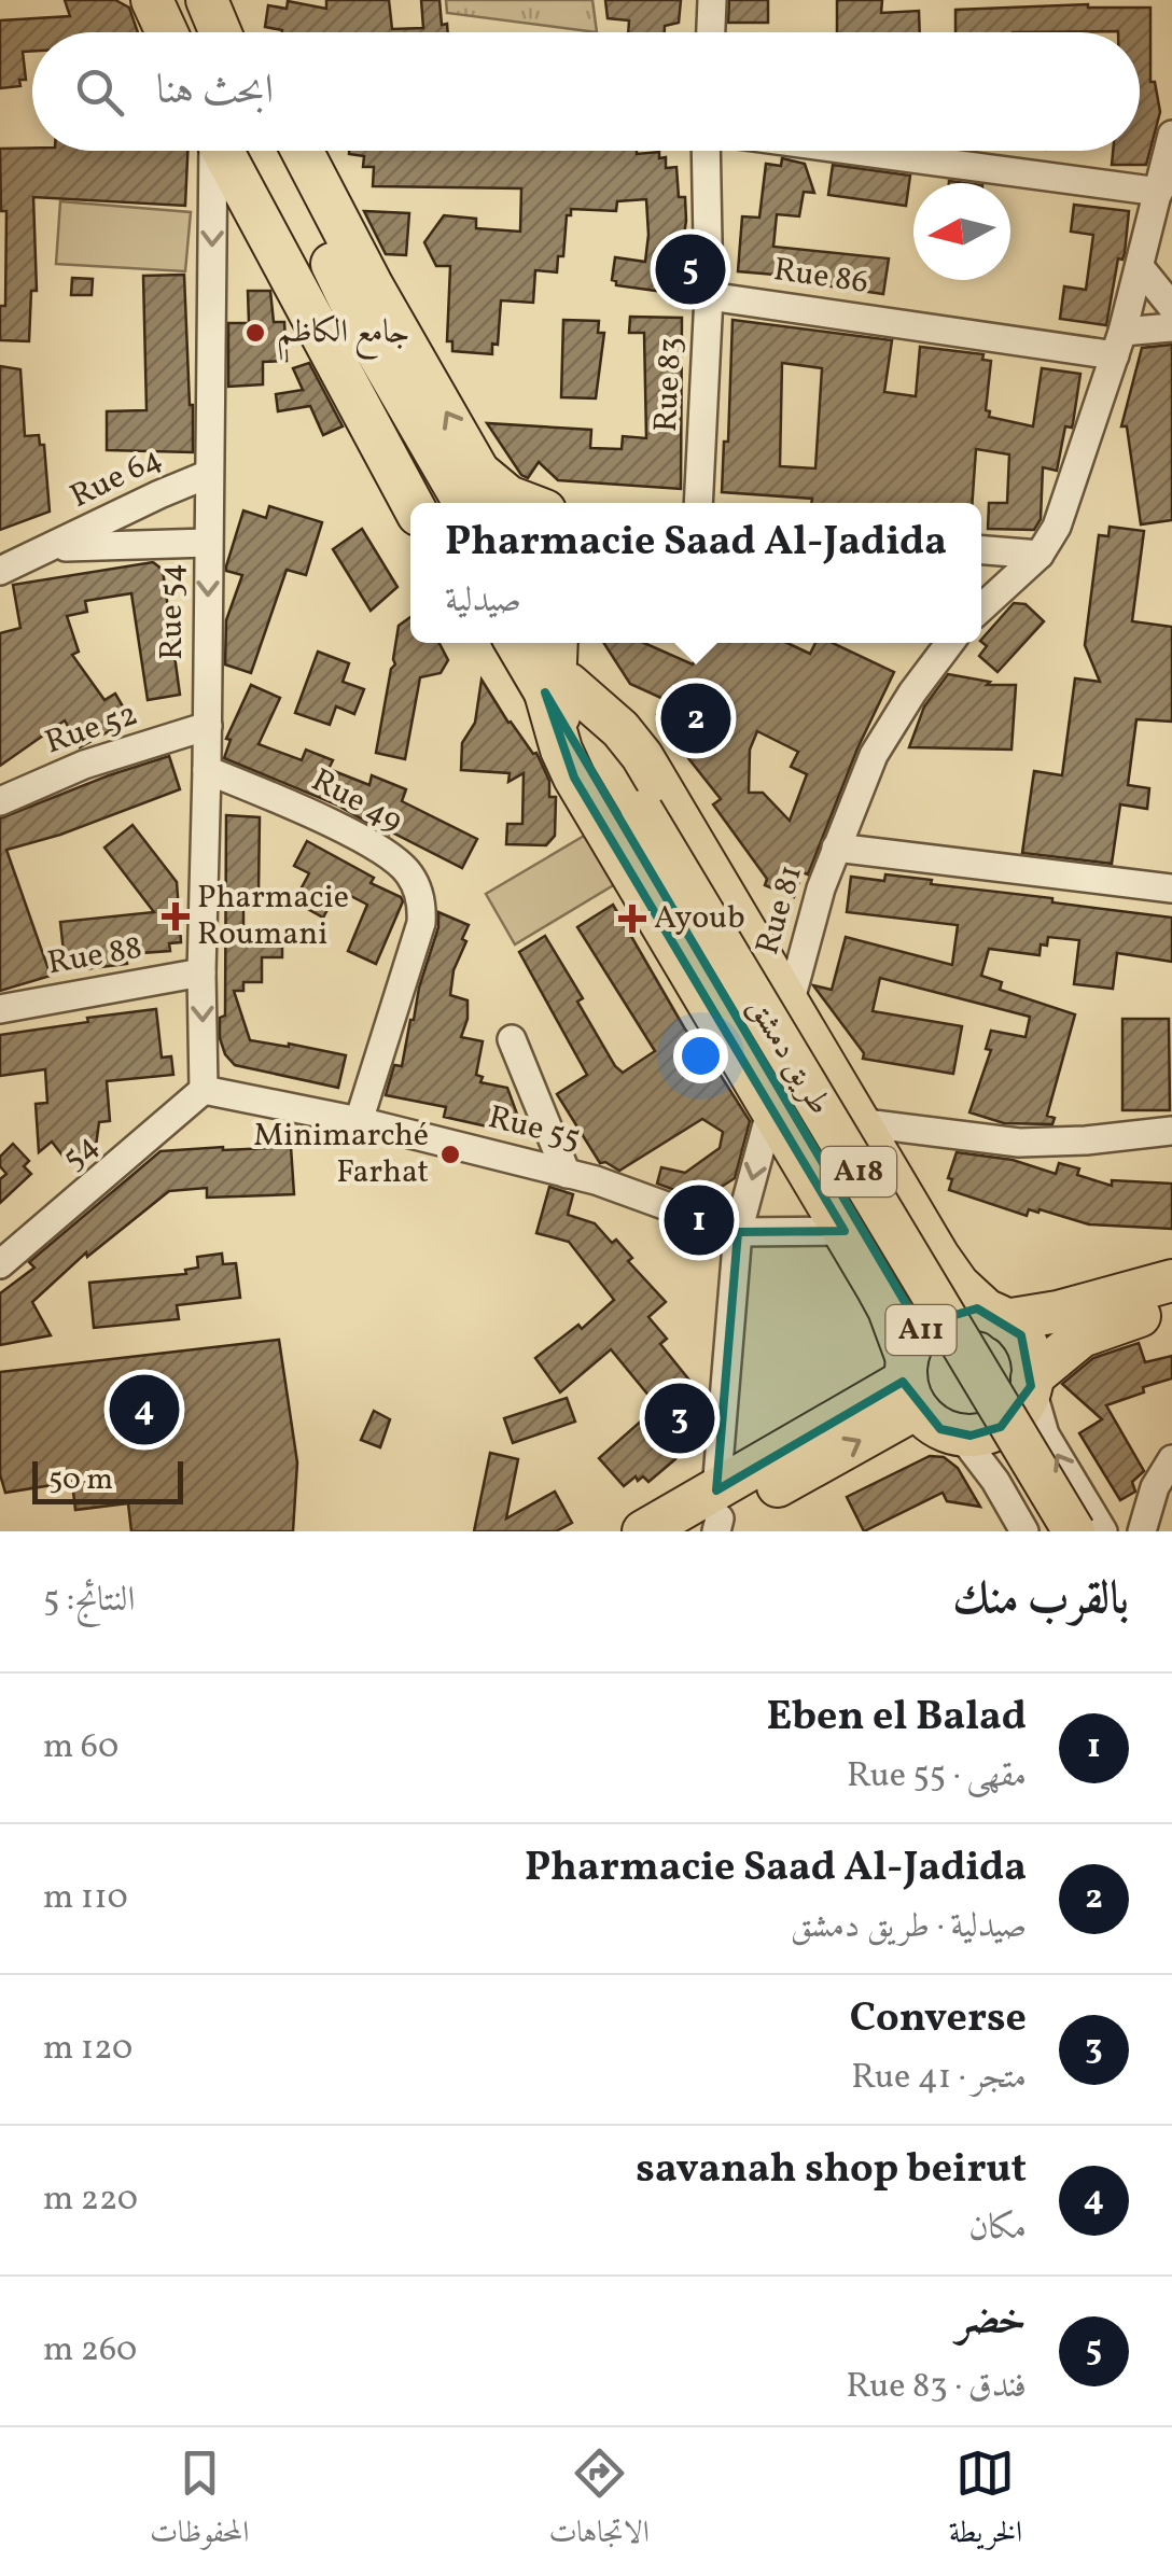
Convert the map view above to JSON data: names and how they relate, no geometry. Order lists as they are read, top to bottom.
{
  "streets": {
    "highway": ["طريق دمشق", "A18", "A11"],
    "street": [
      "Rue 86",
      "Rue 83",
      "Rue 64",
      "Rue 54",
      "Rue 52",
      "Rue 49",
      "Rue 81",
      "Rue 88",
      "Rue 55",
      "54"
    ]
  },
  "crossings": [
    ["Rue 86", "Rue 83"],
    ["Rue 64", "Rue 54"],
    ["Rue 54", "Rue 52"],
    ["Rue 54", "Rue 49"],
    ["Rue 54", "Rue 88"],
    ["Rue 54", "Rue 55"],
    ["Rue 54", "54"],
    ["Rue 49", "Rue 55"],
    ["Rue 81", "Rue 55"],
    ["Rue 81", "A11"],
    ["Rue 55", "54"]
  ],
  "one_way": ["Rue 54"],
  "places": {
    "other": ["جامع الكاظم", "Minimarché Farhat"],
    "health": ["Pharmacie Roumani", "Ayoub"]
  },
  "scale_bar": "50 m",
  "north": "left",
  "page": {
    "search": "ابحث هنا",
    "pins": [
      "5",
      "2",
      "1",
      "4",
      "3"
    ],
    "popup": ["Pharmacie Saad Al-Jadida", "صيدلية"],
    "scale": "50 m",
    "heading": ["بالقرب منك", "النتائج: 5"],
    "list": [
      {
        "mark": "1",
        "name": "Eben el Balad",
        "note": "مقهى · Rue 55",
        "value": "60 m"
      },
      {
        "mark": "2",
        "name": "Pharmacie Saad Al-Jadida",
        "note": "صيدلية · طريق دمشق",
        "value": "110 m"
      },
      {
        "mark": "3",
        "name": "Converse",
        "note": "متجر · Rue 41",
        "value": "120 m"
      },
      {
        "mark": "4",
        "name": "savanah shop beirut",
        "note": "مكان",
        "value": "220 m"
      },
      {
        "mark": "5",
        "name": "خضر",
        "note": "فندق · Rue 83",
        "value": "260 m"
      }
    ],
    "nav": ["الخريطة", "الاتجاهات", "المحفوظات"]
  }
}
